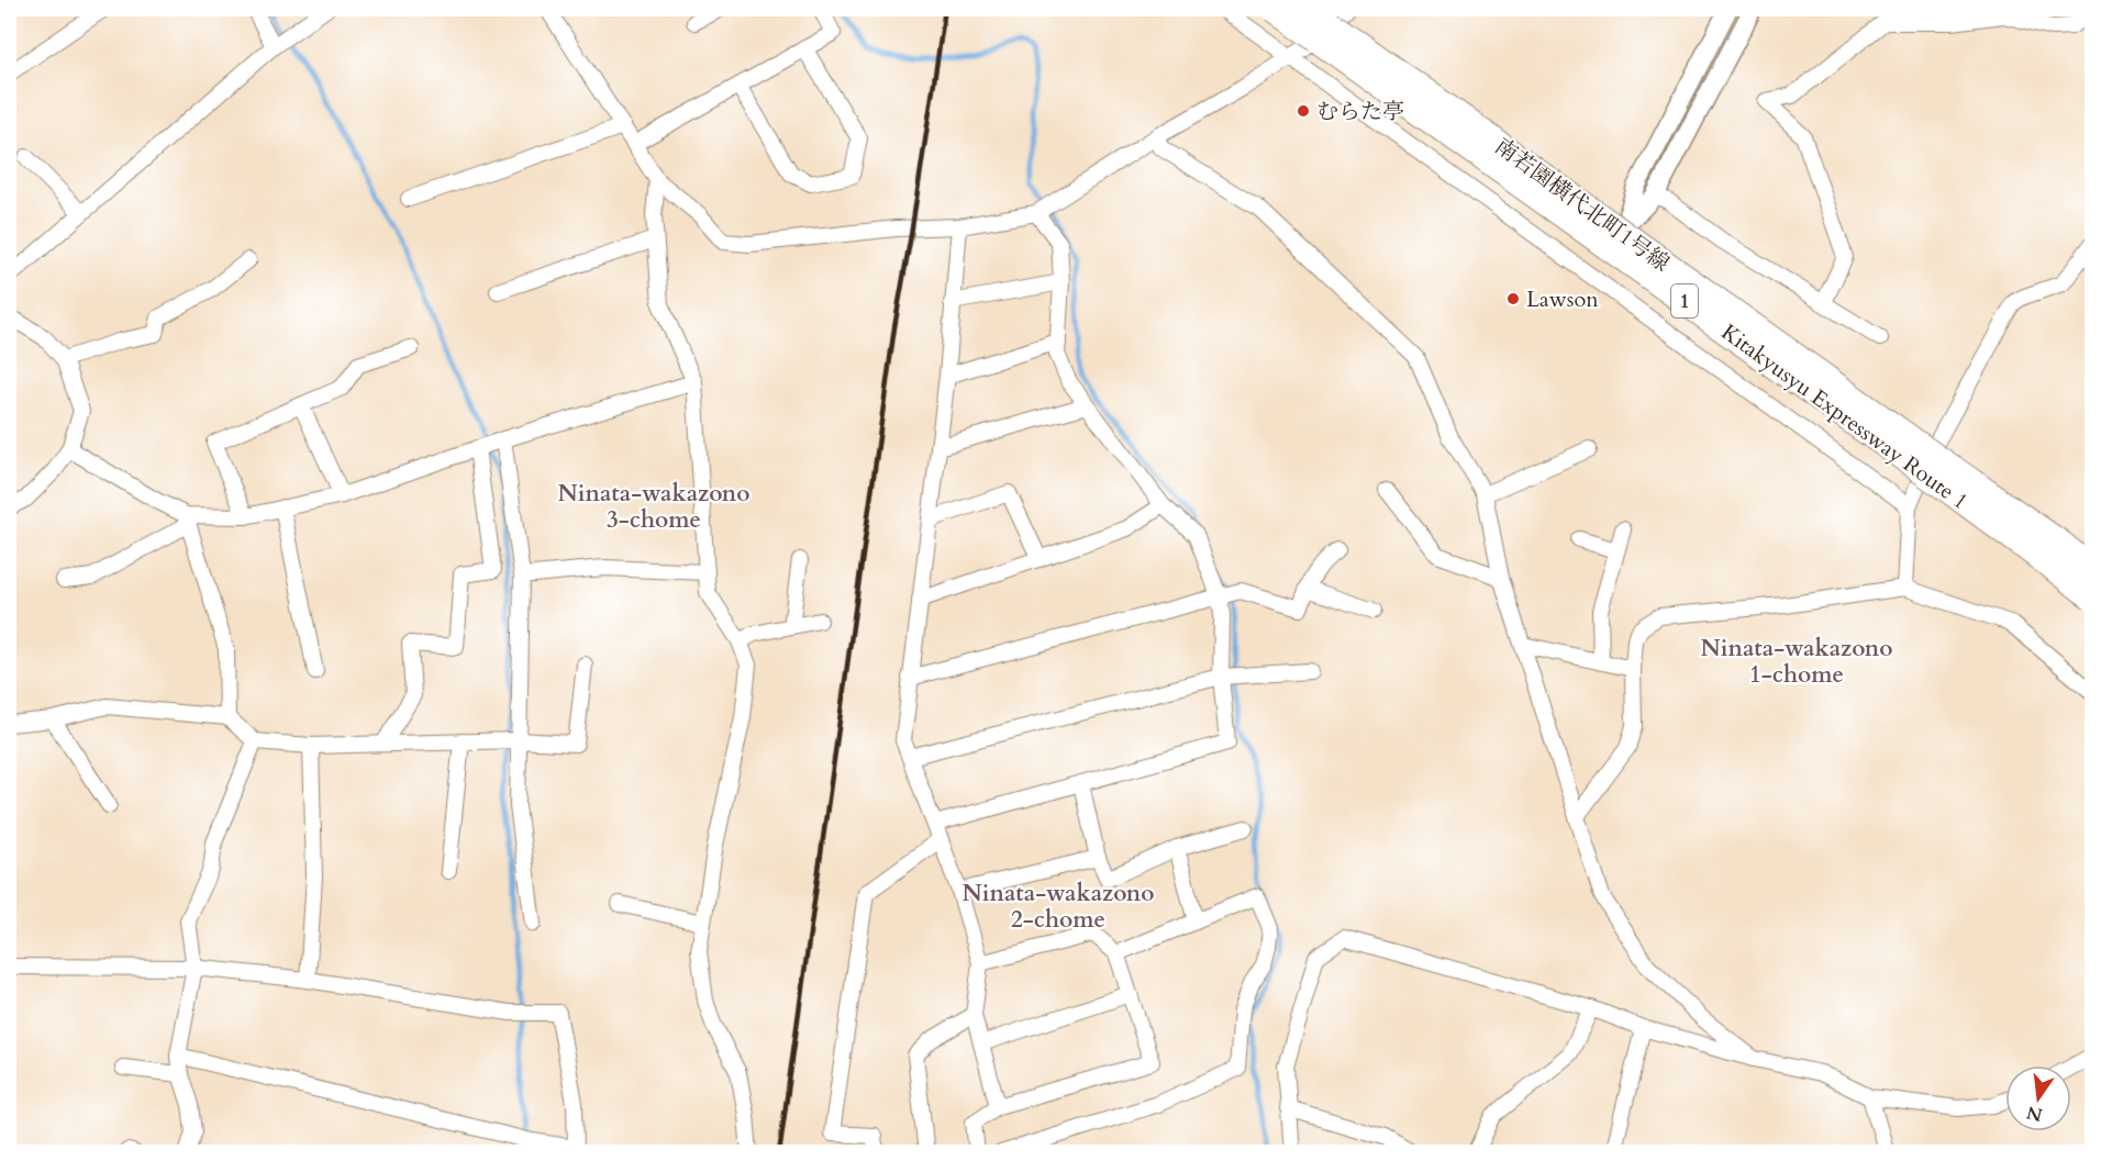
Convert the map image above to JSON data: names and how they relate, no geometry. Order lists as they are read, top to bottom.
{
  "streets": {
    "highway": ["1", "Kitakyusyu Expressway Route 1"],
    "street": ["南若園横代北町1号線"]
  },
  "districts": ["Ninata-wakazono 3-chome", "Ninata-wakazono 1-chome", "Ninata-wakazono 2-chome"],
  "places": ["むらた亭", "Lawson"],
  "north": "bottom"
}
